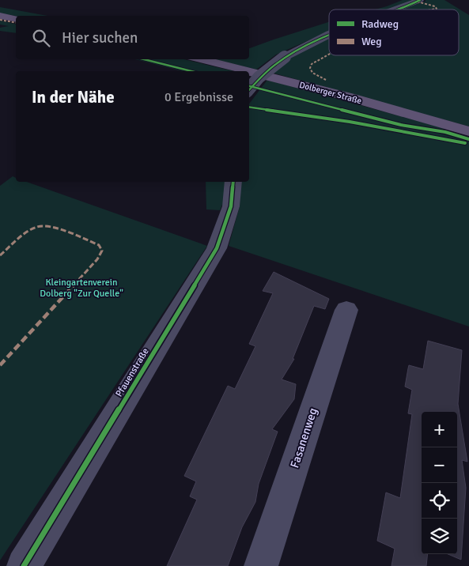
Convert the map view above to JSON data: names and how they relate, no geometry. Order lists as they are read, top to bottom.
{
  "streets": {
    "main road": ["Dolberger Straße"],
    "street": ["Pfauenstraße", "Fasanenweg"]
  },
  "parks": ["Kleingartenverein Dolberg \"Zur Quelle\""],
  "legend": ["Radweg", "Weg"],
  "page": {
    "search": "Hier suchen",
    "heading": ["In der Nähe", "0 Ergebnisse"],
    "map_buttons": ["+", "−"]
  }
}
